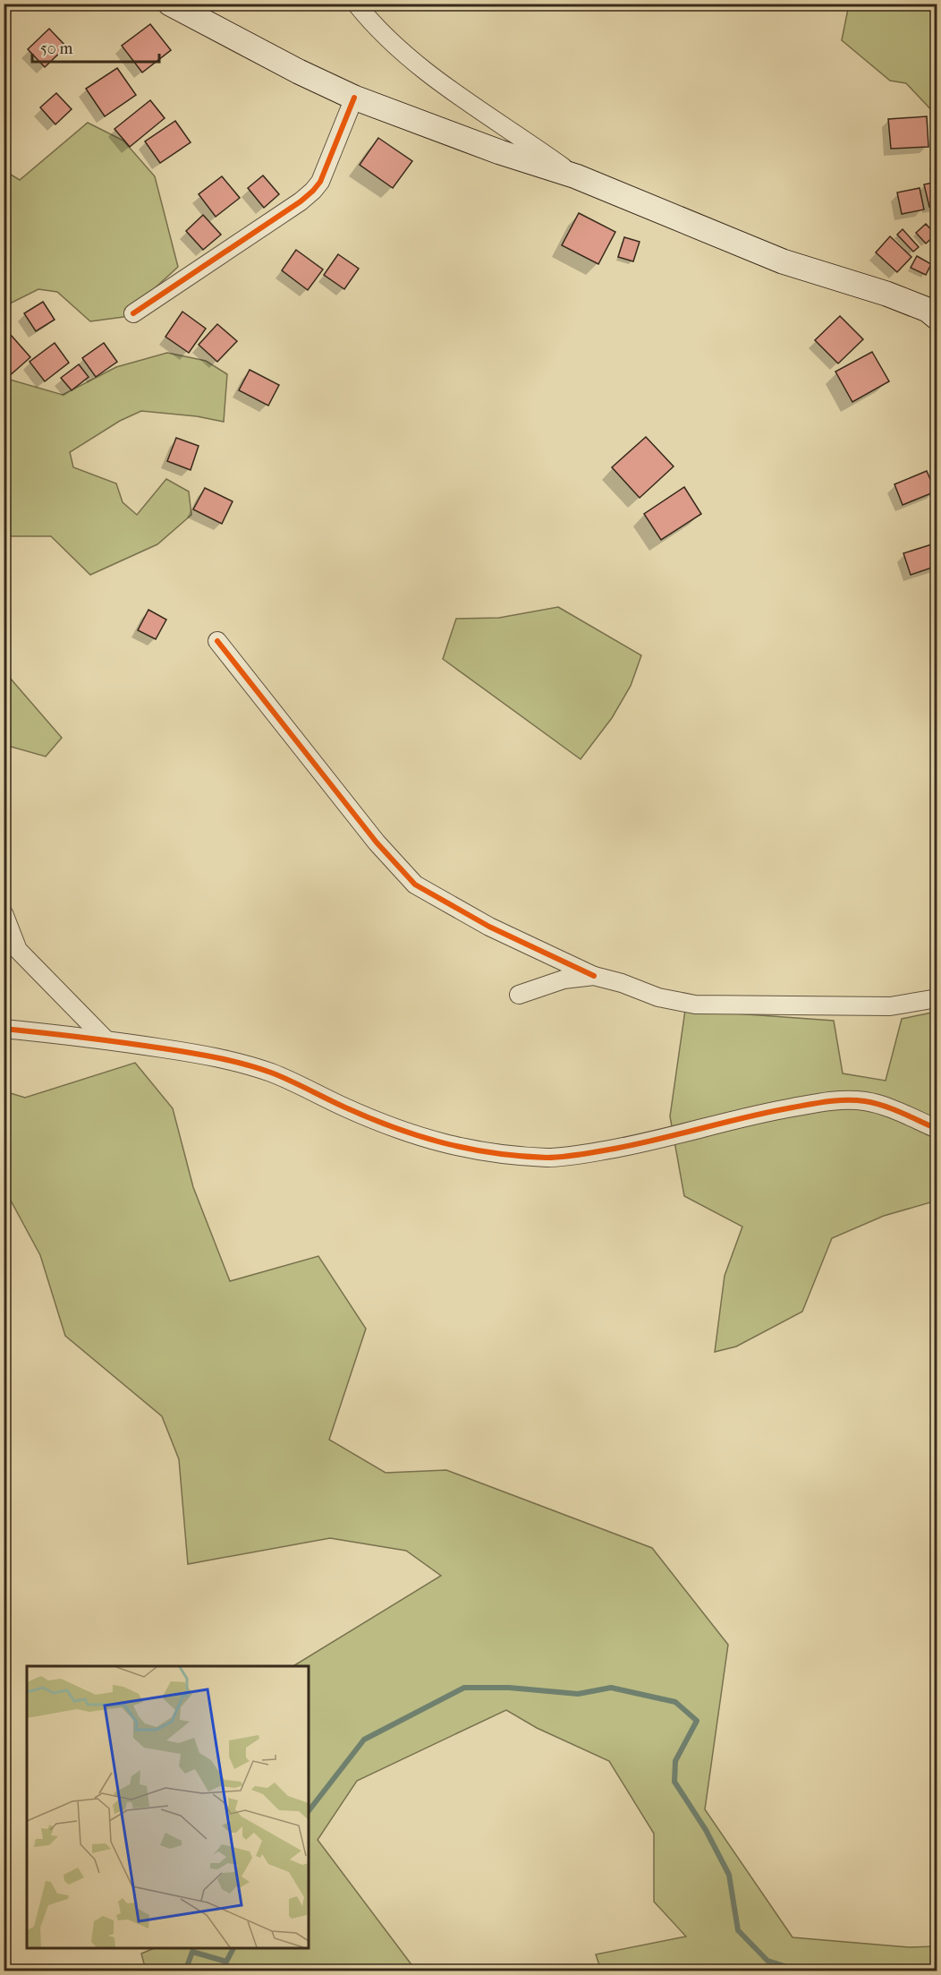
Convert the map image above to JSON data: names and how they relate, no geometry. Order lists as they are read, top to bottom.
{
  "scale_bar": "50 m"
}
